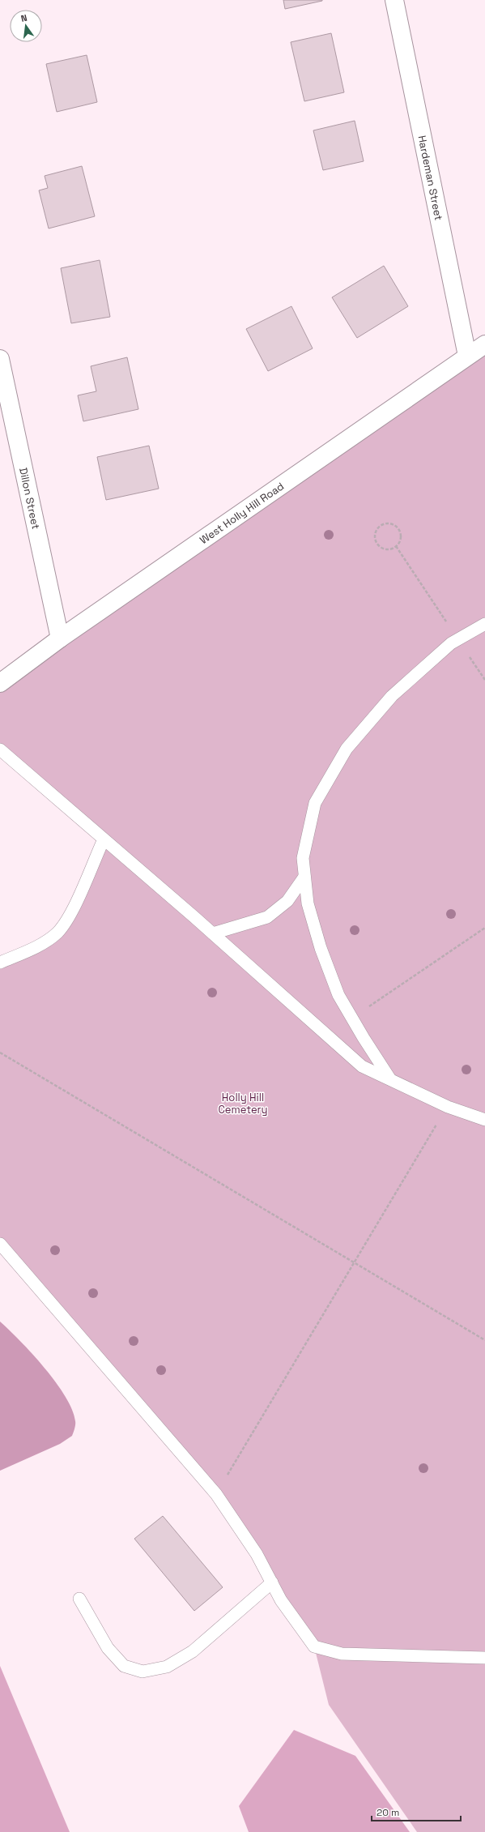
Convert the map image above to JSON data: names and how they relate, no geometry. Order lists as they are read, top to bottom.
{
  "streets": {
    "street": ["Hardeman Street", "Dillon Street", "West Holly Hill Road"]
  },
  "crossings": [
    ["Hardeman Street", "West Holly Hill Road"],
    ["Dillon Street", "West Holly Hill Road"]
  ],
  "parks": ["Holly Hill Cemetery"],
  "scale_bar": "20 m",
  "north": "top"
}
